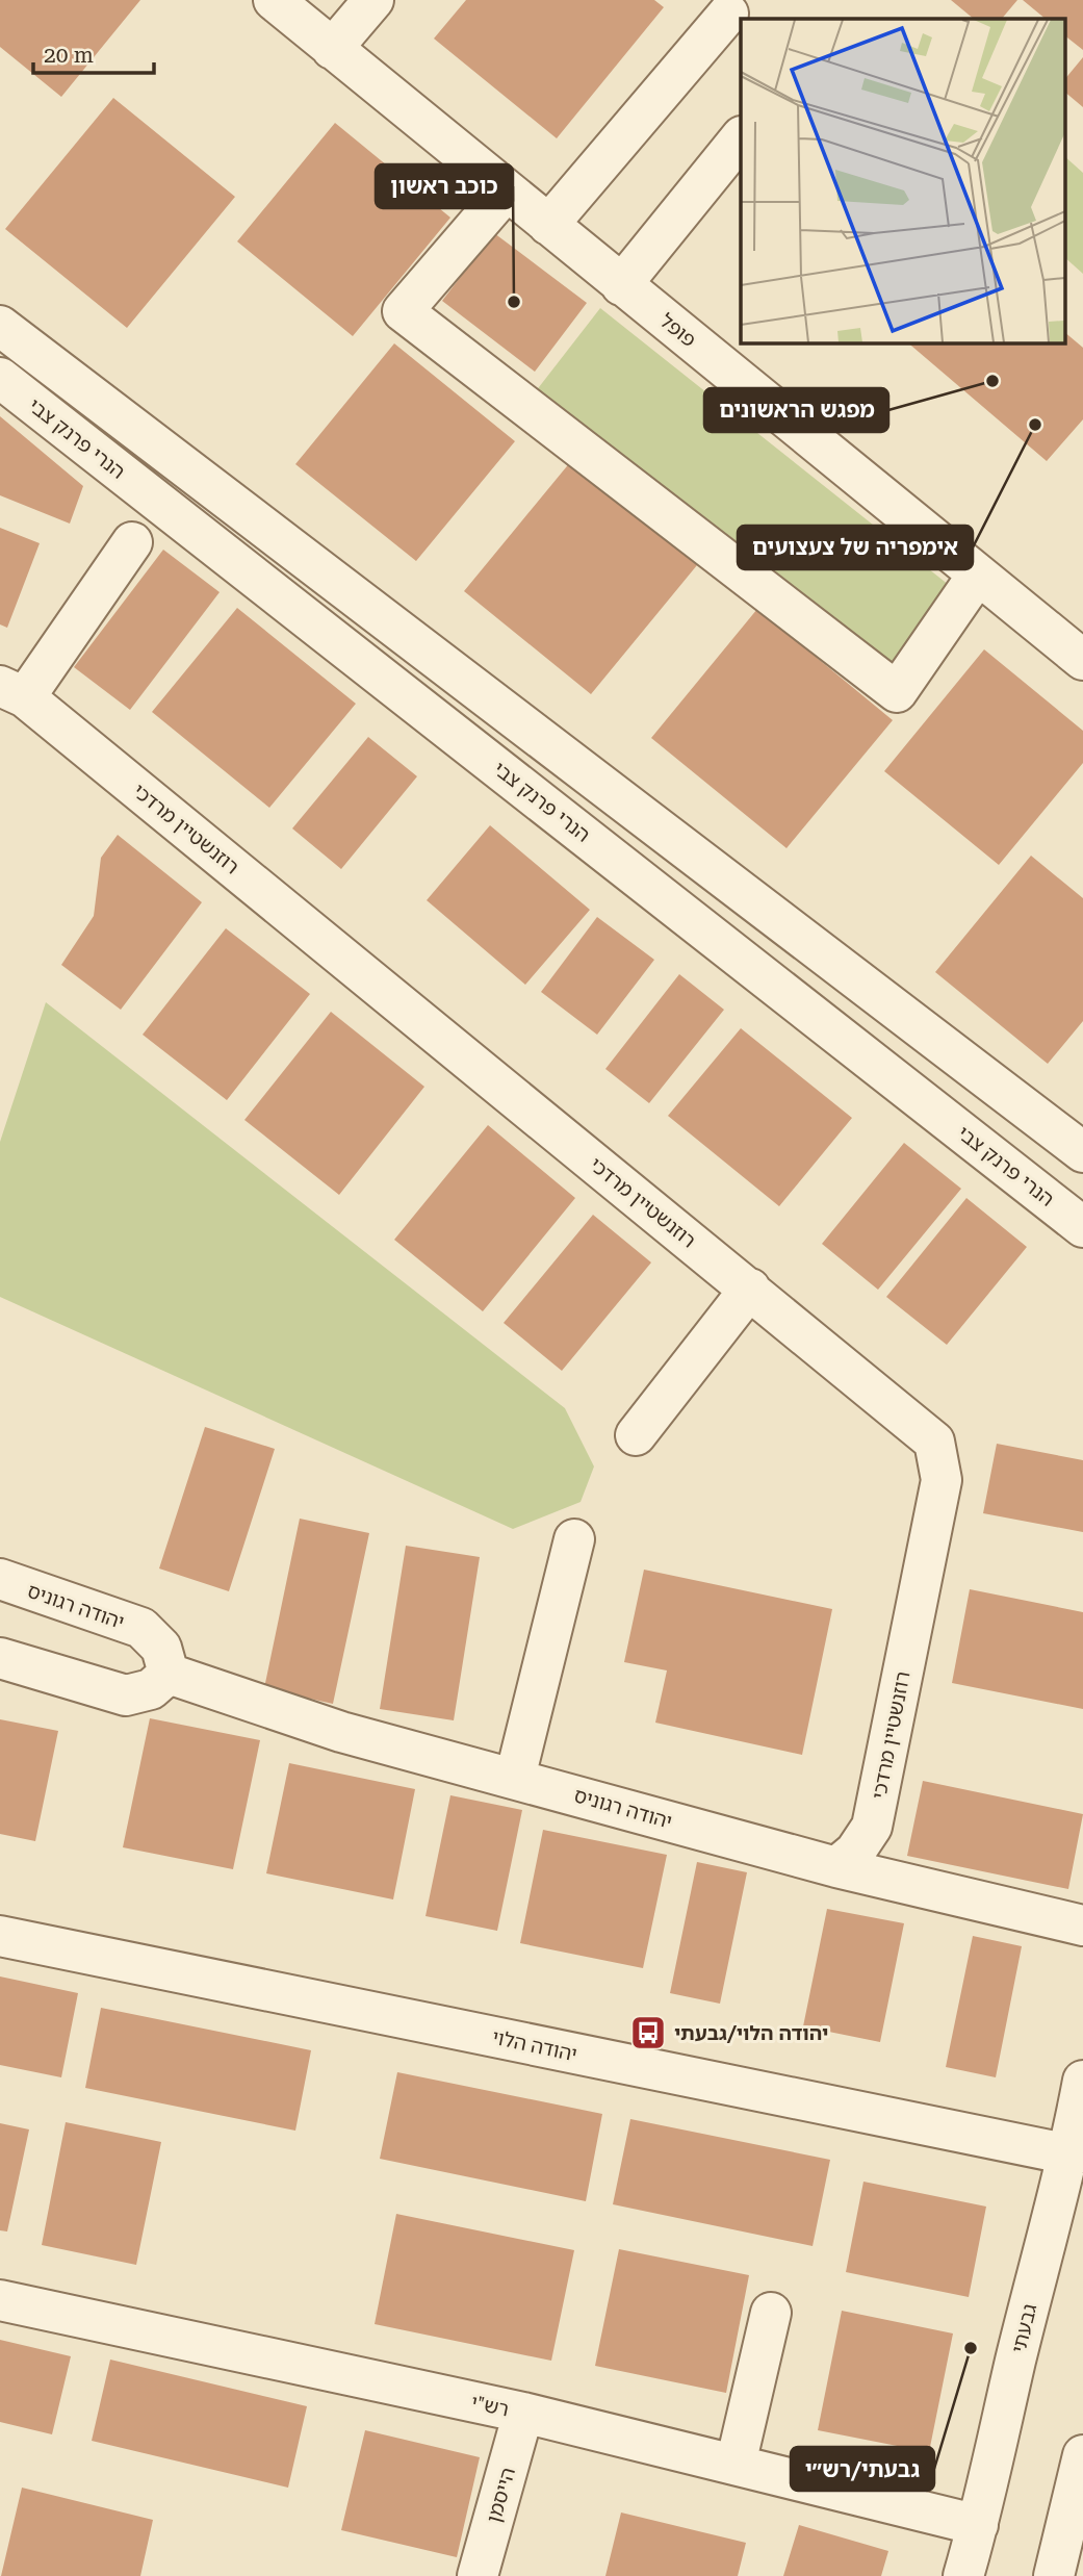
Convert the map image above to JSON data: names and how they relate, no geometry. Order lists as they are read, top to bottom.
{
  "streets": {
    "street": [
      "פופל",
      "הנרי פרנק צבי",
      "רוזנשטיין מרדכי",
      "יהודה רגוניס",
      "יהודה הלוי",
      "גבעתי",
      "רש\"י",
      "הייסמן"
    ]
  },
  "crossings": [
    ["רוזנשטיין מרדכי", "יהודה רגוניס"],
    ["יהודה הלוי", "גבעתי"],
    ["גבעתי", "רש\"י"],
    ["רש\"י", "הייסמן"]
  ],
  "places": {
    "other": [
      "כוכב ראשון",
      "מפגש הראשונים",
      "אימפריה של צעצועים",
      "גבעתי/רש״י"
    ],
    "bus stop": ["יהודה הלוי/גבעתי"]
  },
  "scale_bar": "20 m"
}
